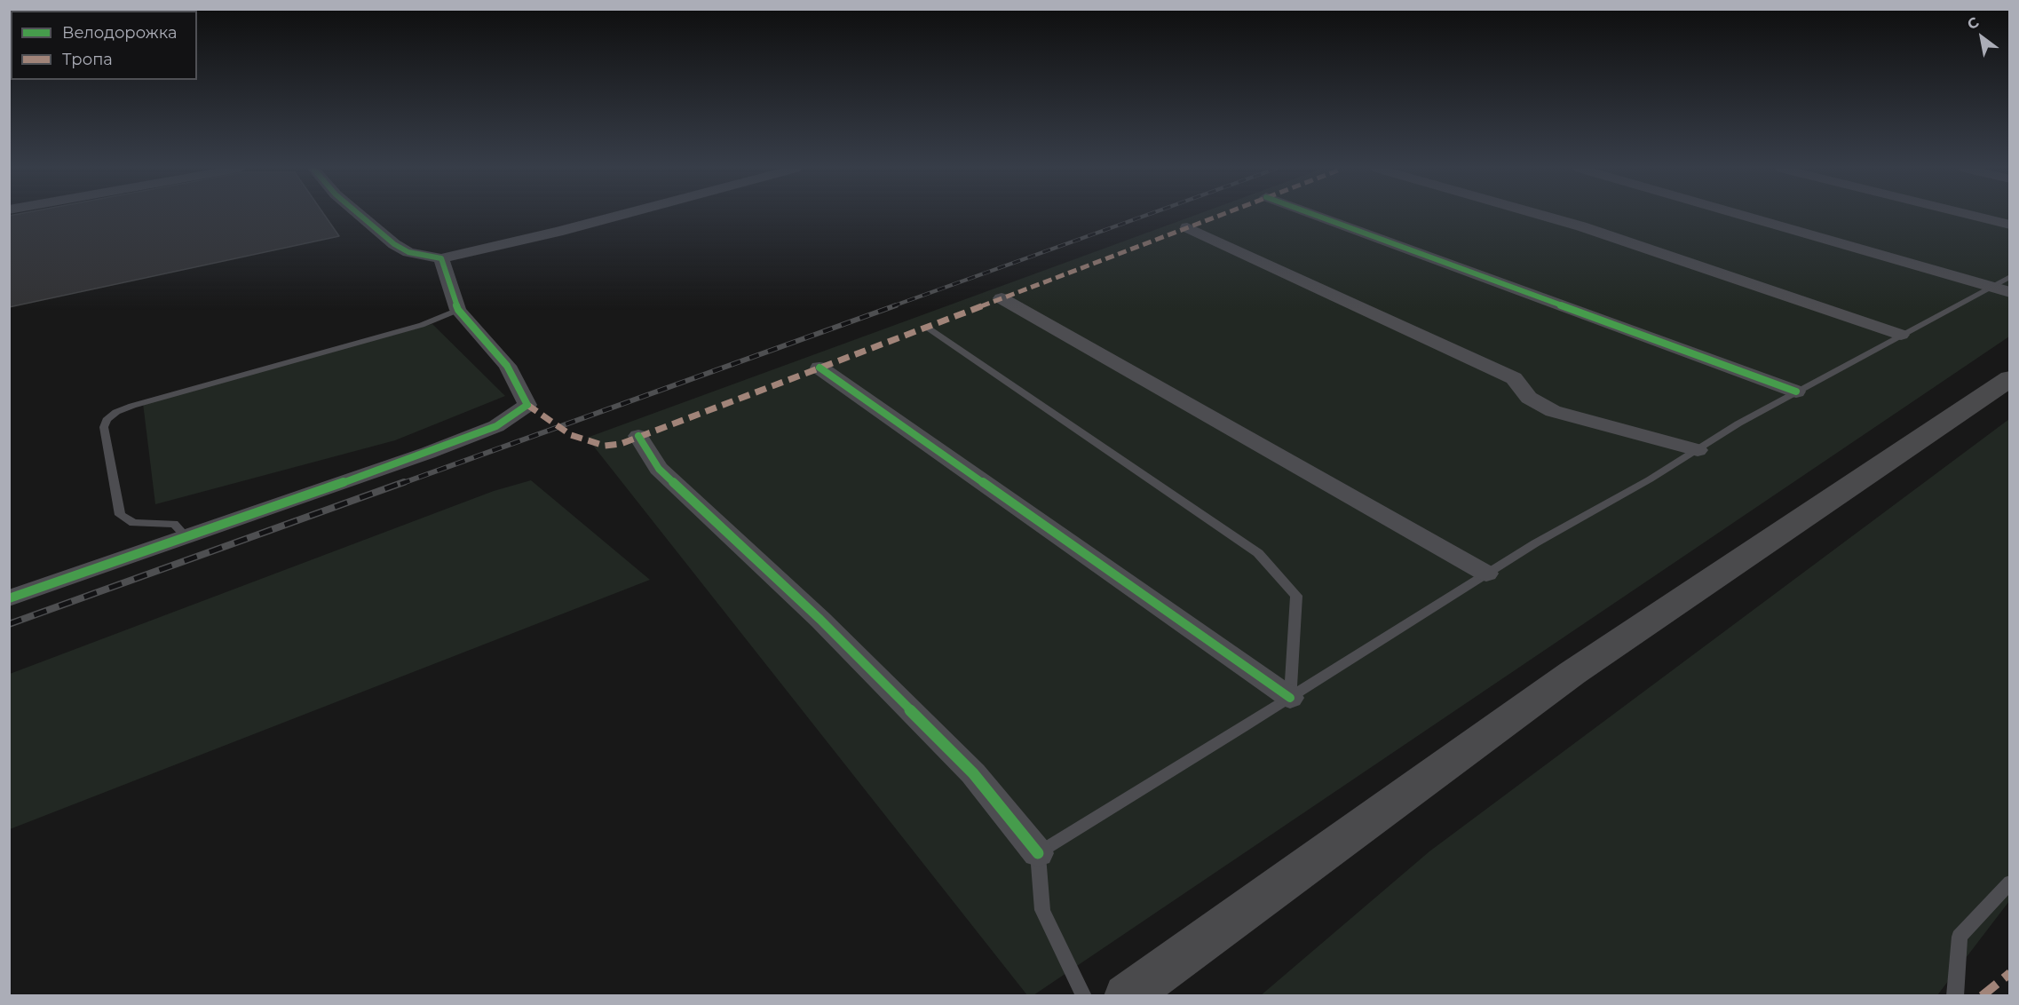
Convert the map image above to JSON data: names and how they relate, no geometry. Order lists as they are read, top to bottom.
{
  "legend": ["Велодорожка", "Тропа"],
  "north": "top left"
}
